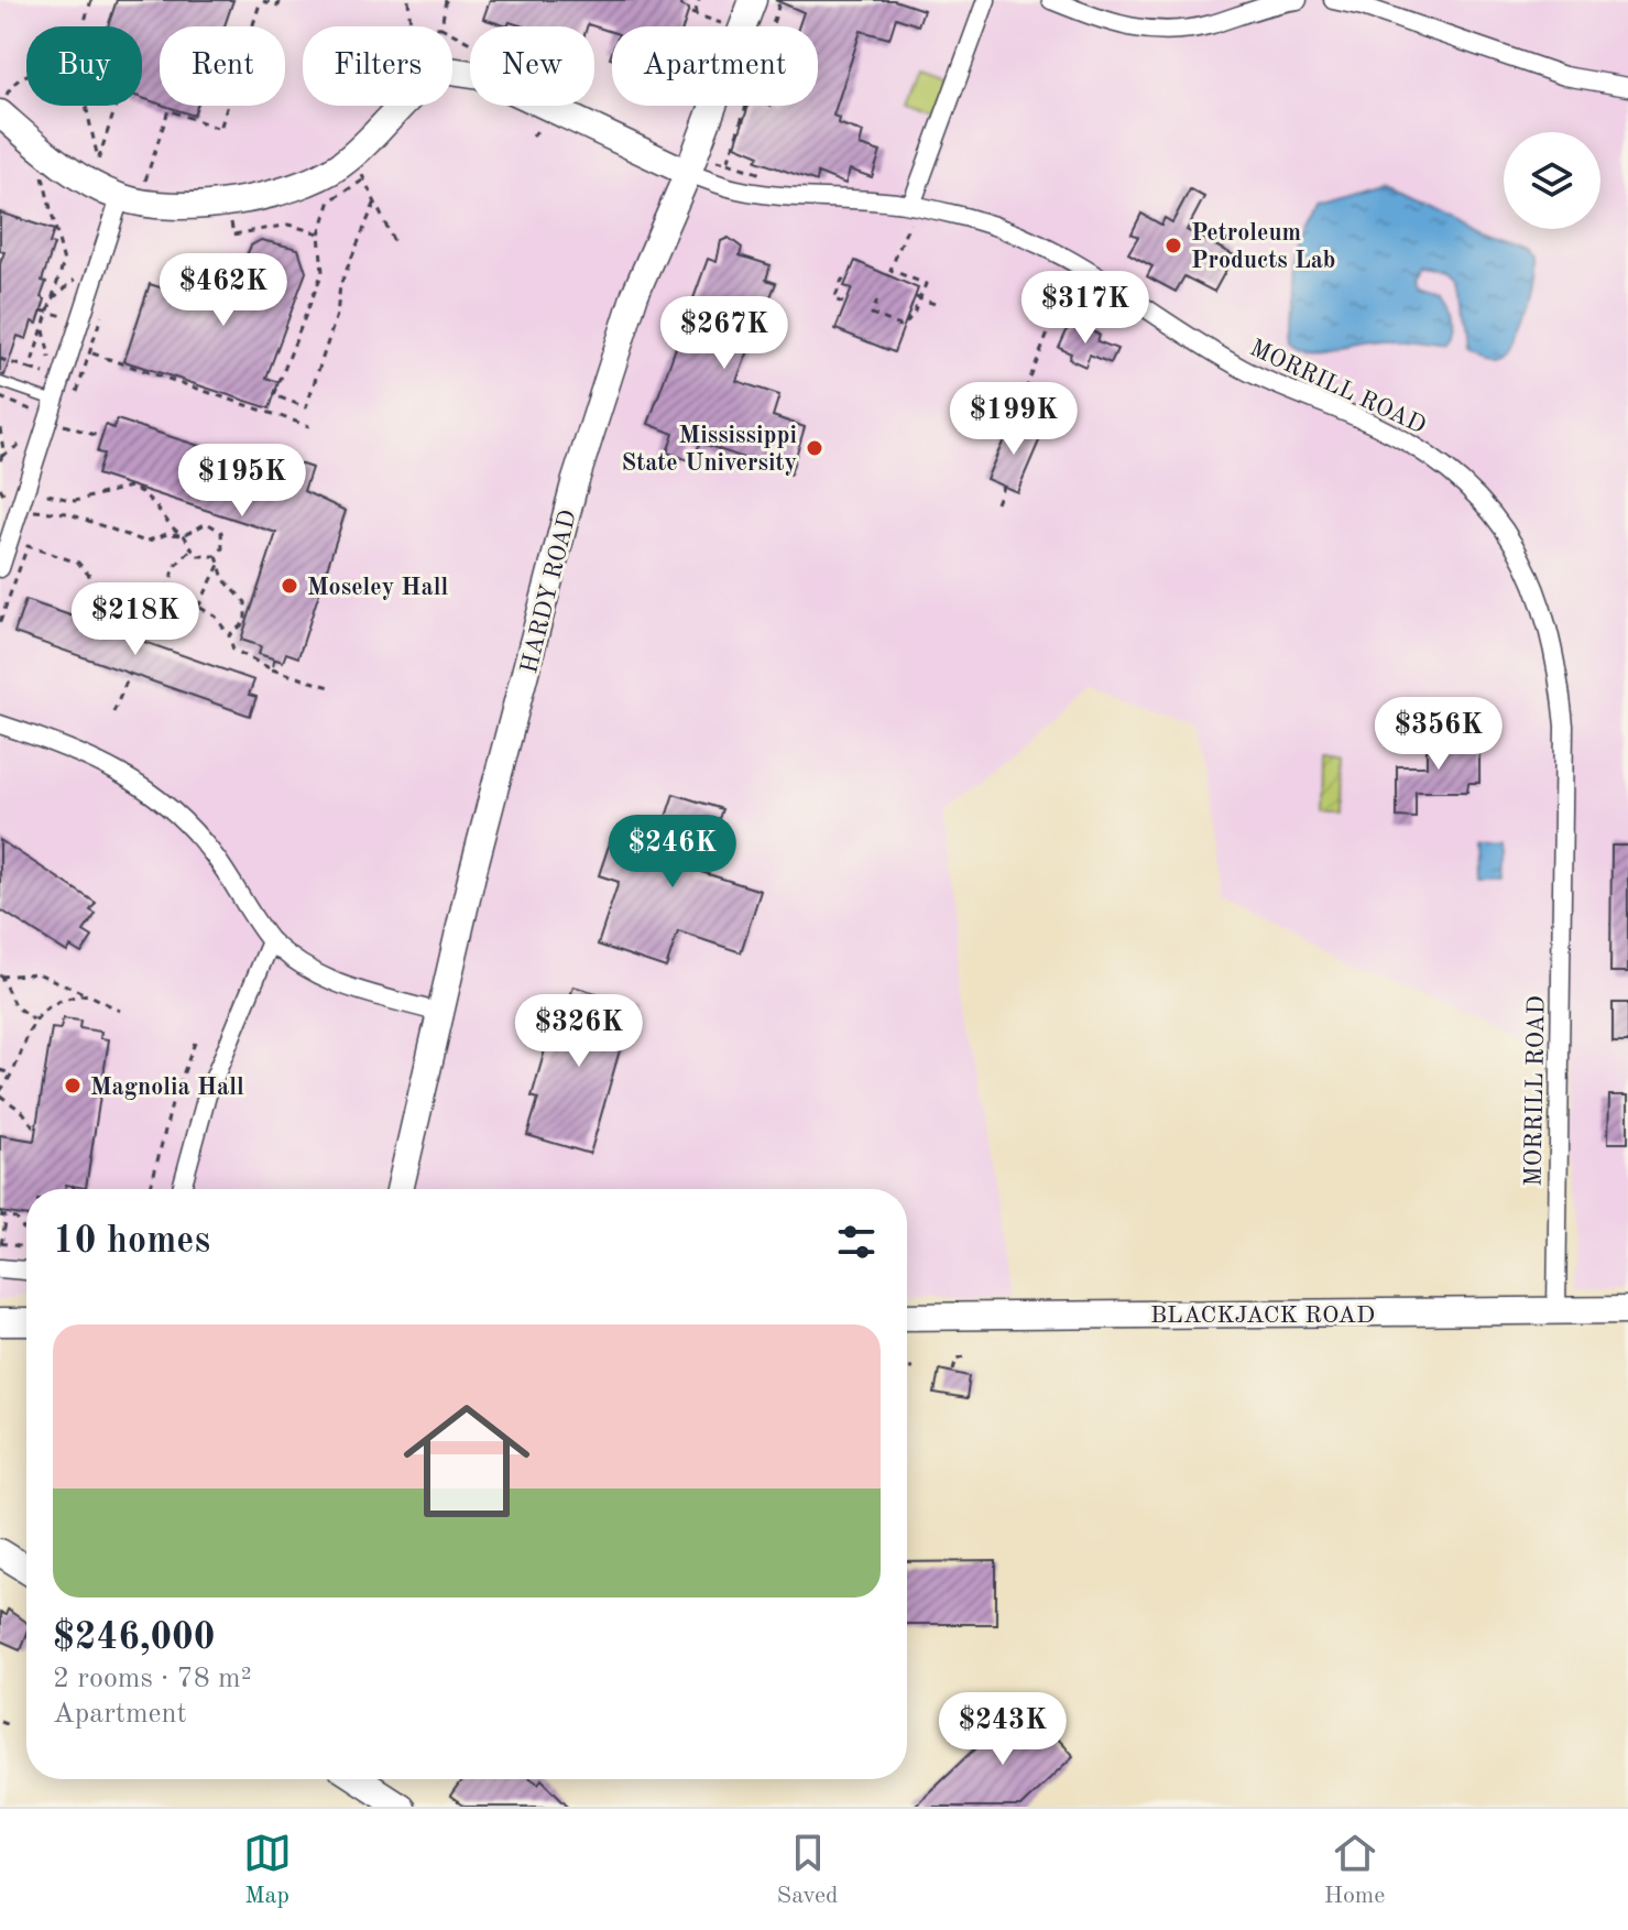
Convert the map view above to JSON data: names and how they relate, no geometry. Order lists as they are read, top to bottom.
{
  "streets": {
    "street": ["MORRILL ROAD", "HARDY ROAD", "BLACKJACK ROAD"]
  },
  "crossings": [
    ["MORRILL ROAD", "HARDY ROAD"],
    ["MORRILL ROAD", "BLACKJACK ROAD"]
  ],
  "places": [
    "Petroleum Products Lab",
    "Mississippi State University",
    "Moseley Hall",
    "Magnolia Hall"
  ],
  "page": {
    "chip": [
      "Buy",
      "Rent",
      "Filters",
      "New",
      "Apartment"
    ],
    "price": [
      "$462K",
      "$317K",
      "$267K",
      "$199K",
      "$195K",
      "$218K",
      "$356K",
      "$246K",
      "$326K",
      "$243K"
    ],
    "heading": "10 homes",
    "list": [
      {
        "name": "$246,000",
        "note": "2 rooms · 78 m² · Apartment"
      }
    ],
    "tabs": ["Map", "Saved", "Home"]
  }
}
